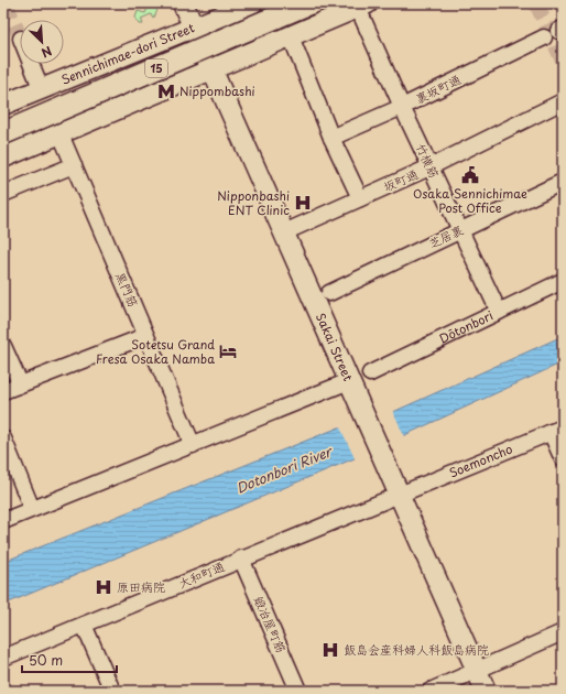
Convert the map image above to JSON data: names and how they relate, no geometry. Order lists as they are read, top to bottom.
{
  "streets": {
    "highway": ["15"],
    "main road": ["Sennichimae-dori Street", "Sakai Street"],
    "street": [
      "裏坂町通",
      "竹横筋",
      "坂町通",
      "芝居裏",
      "黒門筋",
      "Dōtonbori",
      "Soemoncho",
      "大和町通",
      "鍛冶屋町筋"
    ]
  },
  "crossings": [
    ["Sennichimae-dori Street", "Sakai Street"],
    ["裏坂町通", "竹横筋"],
    ["竹横筋", "坂町通"],
    ["竹横筋", "芝居裏"],
    ["竹横筋", "Dōtonbori"],
    ["坂町通", "Sakai Street"],
    ["Sakai Street", "Soemoncho"],
    ["Sakai Street", "大和町通"],
    ["Soemoncho", "大和町通"],
    ["大和町通", "鍛冶屋町筋"]
  ],
  "water": ["Dotonbori River"],
  "places": {
    "metro station": ["Nippombashi"],
    "public building": ["Osaka Sennichimae Post Office"],
    "hospital": ["Nipponbashi ENT Clinic", "原田病院", "飯島会産科婦人科飯島病院"],
    "hotel": ["Sotetsu Grand Fresa Osaka Namba"]
  },
  "scale_bar": "50 m",
  "north": "bottom right"
}
